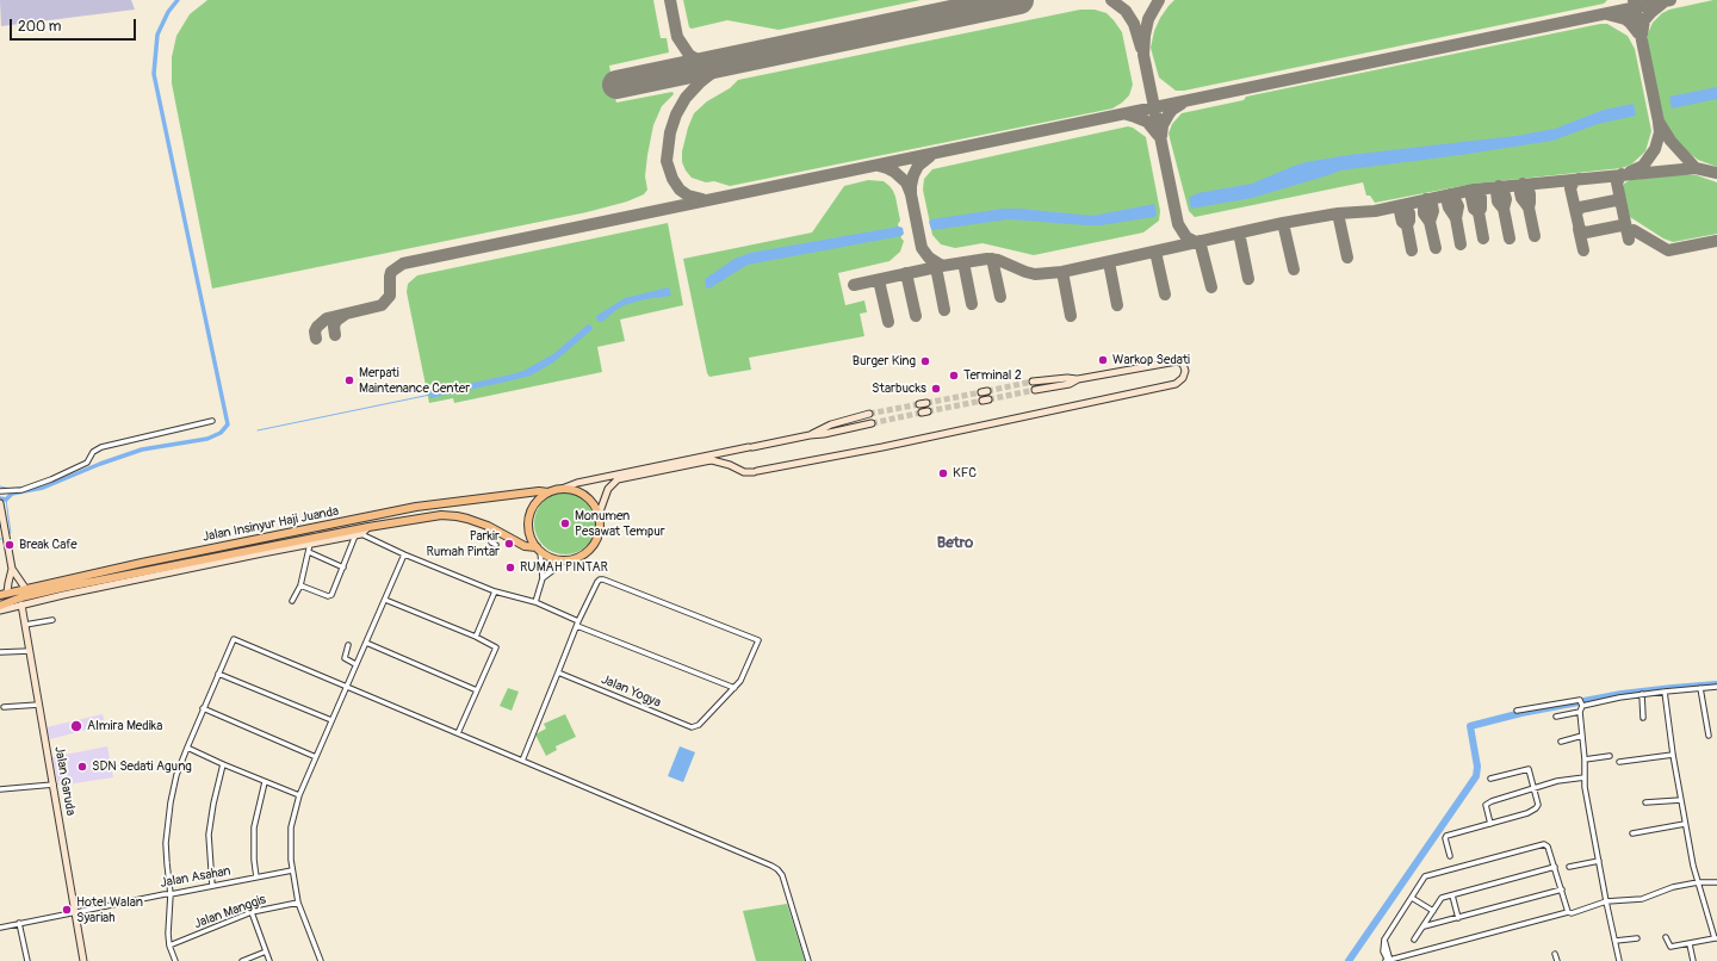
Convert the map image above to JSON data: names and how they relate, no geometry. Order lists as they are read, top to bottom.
{
  "streets": {
    "highway": ["Jalan Insinyur Haji Juanda"],
    "street": [
      "Jalan Yogya",
      "Jalan Garuda",
      "Jalan Asahan",
      "Jalan Manggis"
    ]
  },
  "crossings": [
    ["Jalan Insinyur Haji Juanda", "Jalan Garuda"],
    ["Jalan Garuda", "Jalan Asahan"]
  ],
  "districts": ["Betro"],
  "places": [
    "Warkop Sedati",
    "Burger King",
    "Terminal 2",
    "Merpati Maintenance Center",
    "Starbucks",
    "KFC",
    "Monumen Pesawat Tempur",
    "Parkir Rumah Pintar",
    "Break Cafe",
    "RUMAH PINTAR",
    "Almira Medika",
    "SDN Sedati Agung",
    "Hotel Walan Syariah"
  ],
  "scale_bar": "200 m"
}
